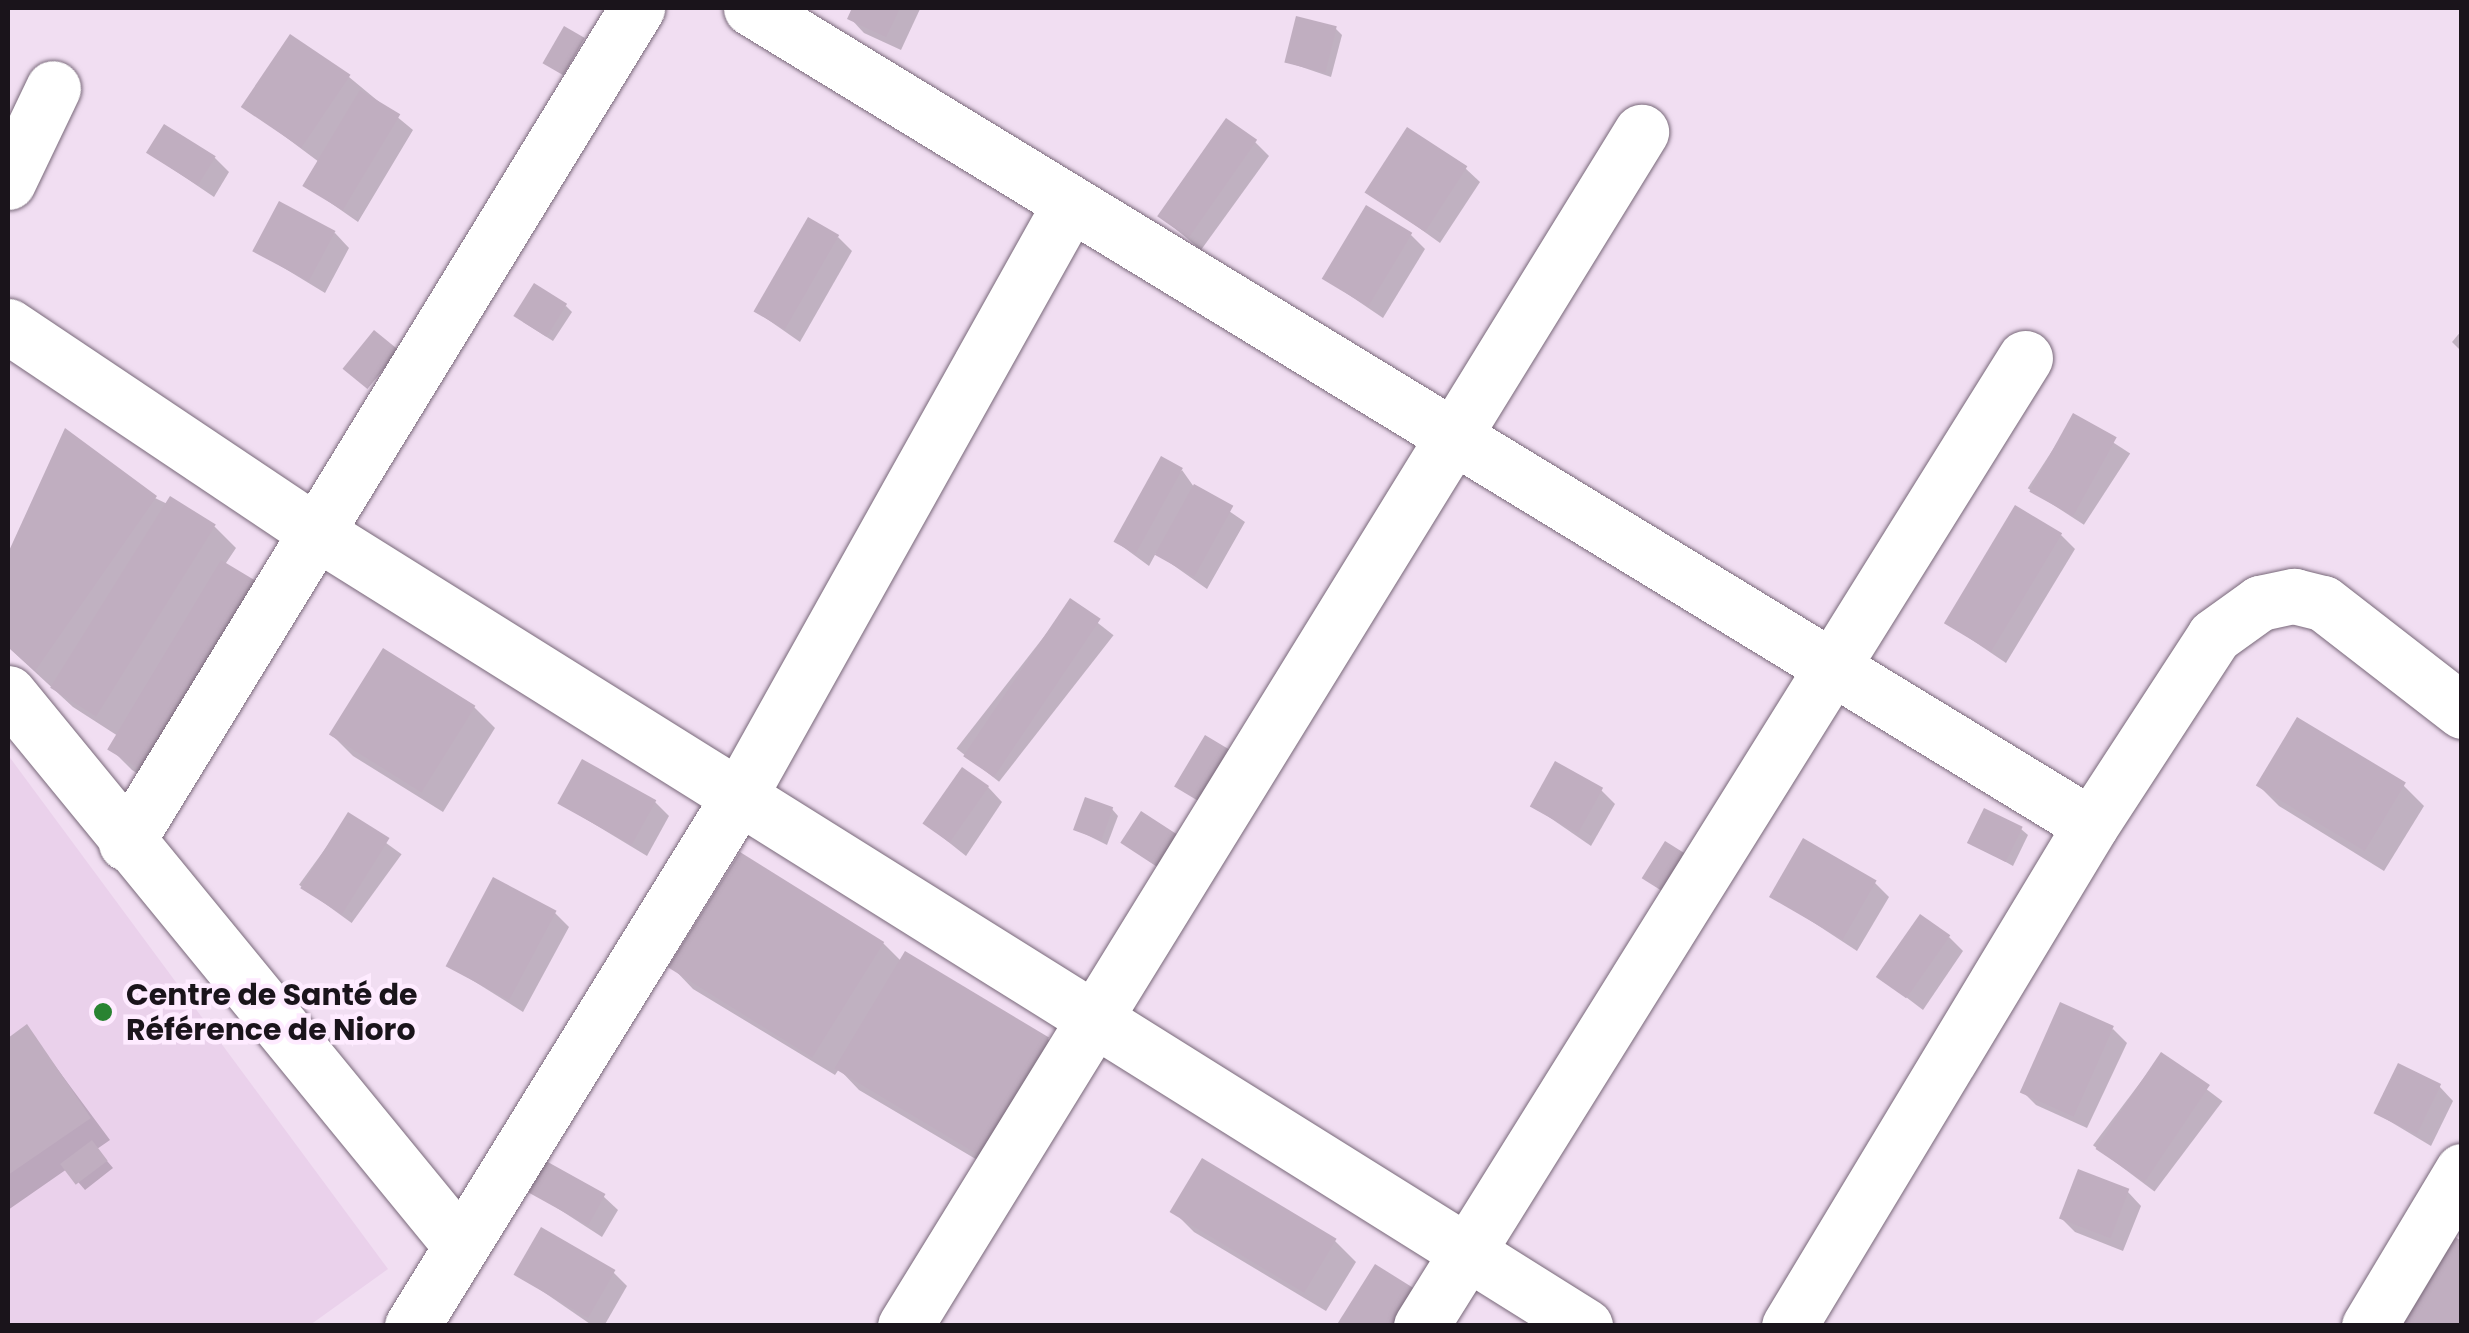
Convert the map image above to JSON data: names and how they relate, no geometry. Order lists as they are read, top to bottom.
{
  "places": ["Centre de Santé de Référence de Nioro"]
}
